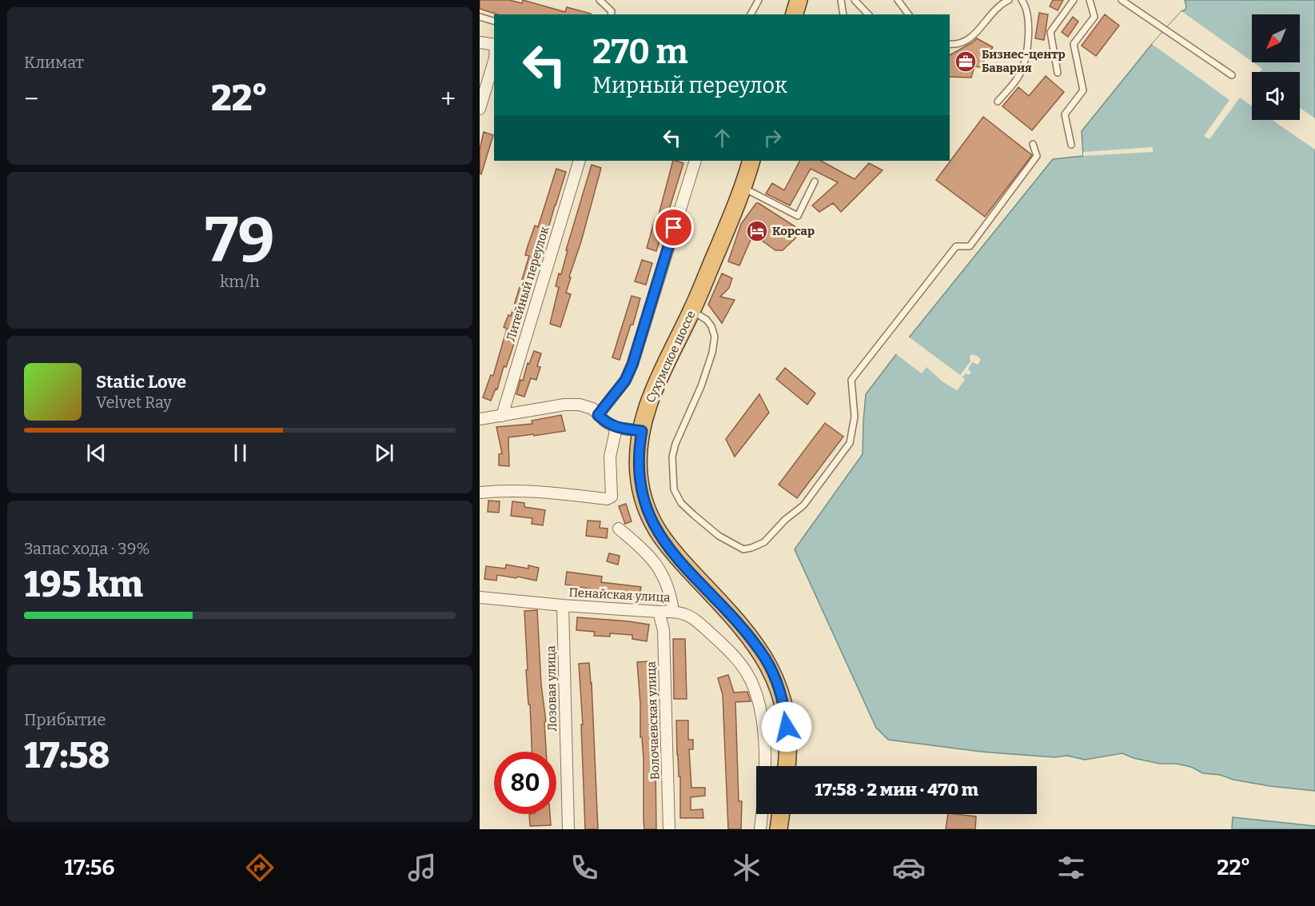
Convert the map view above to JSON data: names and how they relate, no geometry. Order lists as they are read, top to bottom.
{
  "streets": {
    "highway": ["Сухумское шоссе"],
    "street": [
      "Литейный переулок",
      "Пенайская улица",
      "Лозовая улица",
      "Волочаевская улица"
    ]
  },
  "crossings": [
    ["Пенайская улица", "Лозовая улица"],
    ["Пенайская улица", "Волочаевская улица"]
  ],
  "places": {
    "office": ["Бизнес-центр Бавария"],
    "hotel": ["Корсар"]
  },
  "north": "bottom left",
  "page": {
    "tile": [
      "Климат",
      ["79", "km/h"],
      ["Запас хода · 39%", "195 km"],
      ["Прибытие", "17:58"]
    ],
    "turn": ["270 m", "Мирный переулок"],
    "heat": ["−", "22°", "+"],
    "song": ["Static Love", "Velvet Ray"],
    "limit": "80",
    "trip": "17:58 · 2 мин · 470 m",
    "tabs": ["17:56", "22°"]
  }
}
